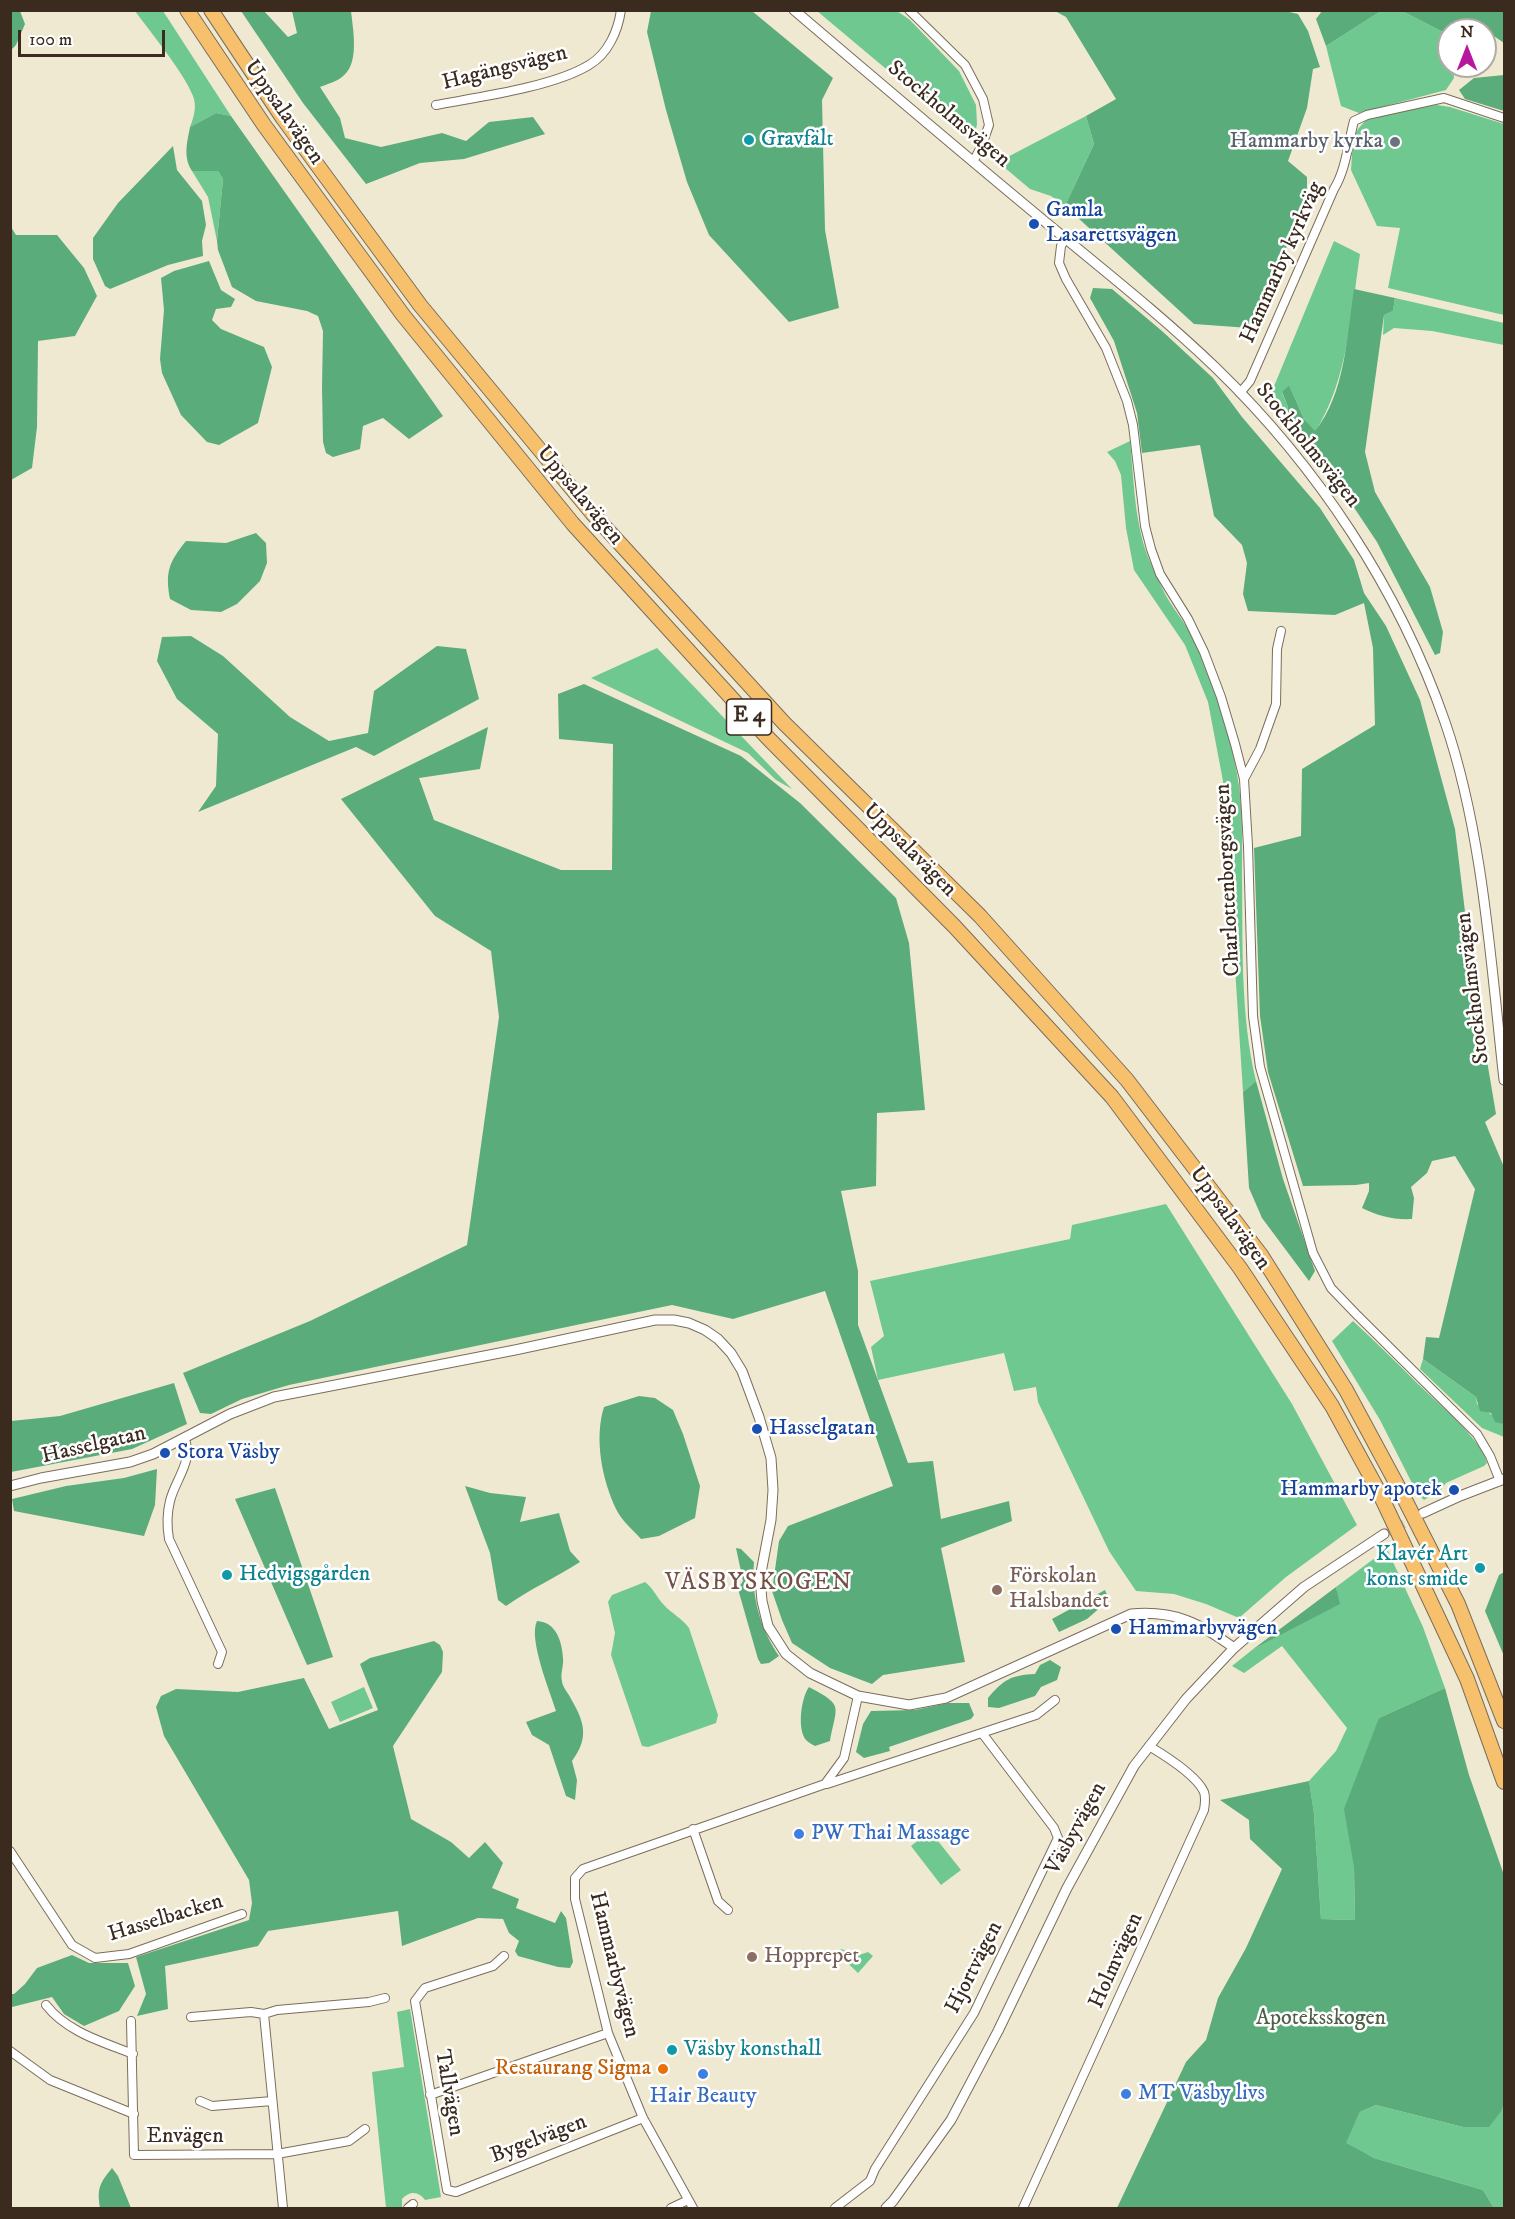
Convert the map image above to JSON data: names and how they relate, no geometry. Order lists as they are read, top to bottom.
{
  "streets": {
    "highway": ["Uppsalavägen", "E 4"],
    "street": [
      "Hagängsvägen",
      "Stockholmsvägen",
      "Hammarby kyrkväg",
      "Charlottenborgsvägen",
      "Hasselgatan",
      "Väsbyvägen",
      "Hasselbacken",
      "Holmvägen",
      "Hammarbyvägen",
      "Hjortvägen",
      "Tallvägen",
      "Envägen",
      "Bygelvägen"
    ]
  },
  "crossings": [
    ["Stockholmsvägen", "Hammarby kyrkväg"],
    ["Stockholmsvägen", "Charlottenborgsvägen"],
    ["Hasselgatan", "Väsbyvägen"],
    ["Väsbyvägen", "Holmvägen"],
    ["Hammarbyvägen", "Hjortvägen"],
    ["Hammarbyvägen", "Bygelvägen"],
    ["Tallvägen", "Bygelvägen"]
  ],
  "districts": ["VÄSBYSKOGEN"],
  "parks": ["Apoteksskogen"],
  "places": [
    "Gravfält",
    "Hammarby kyrka",
    "Gamla Lasarettsvägen",
    "Hasselgatan",
    "Stora Väsby",
    "Hammarby apotek",
    "Klavér Art konst smide",
    "Hedvigsgården",
    "Förskolan Halsbandet",
    "Hammarbyvägen",
    "PW Thai Massage",
    "Hopprepet",
    "Väsby konsthall",
    "Restaurang Sigma",
    "Hair Beauty",
    "MT Väsby livs"
  ],
  "scale_bar": "100 m",
  "north": "top"
}
